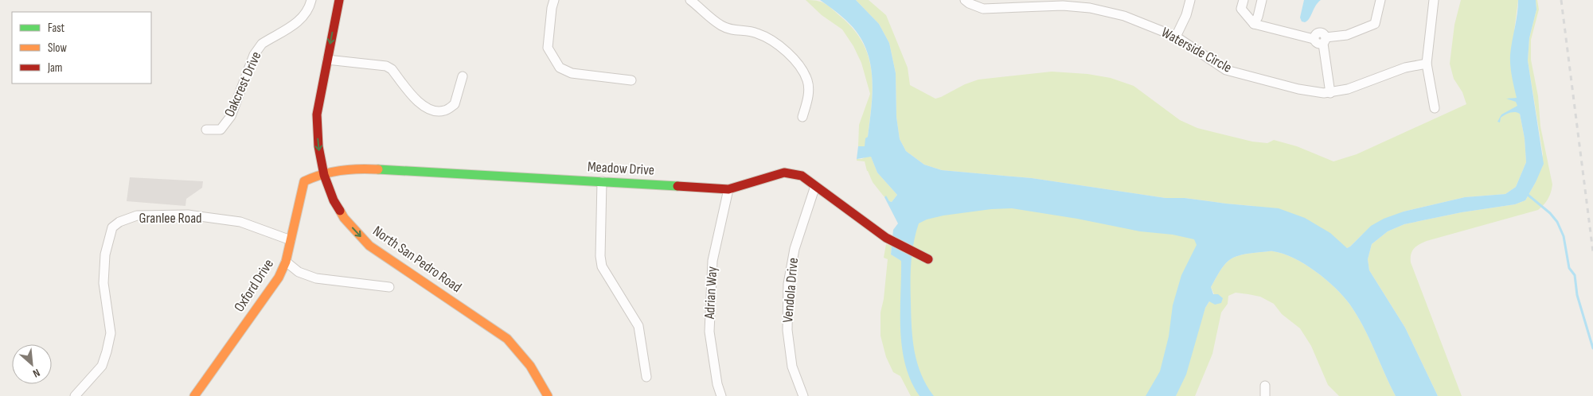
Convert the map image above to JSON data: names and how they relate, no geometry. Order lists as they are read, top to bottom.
{
  "streets": {
    "street": [
      "Waterside Circle",
      "Oakcrest Drive",
      "Meadow Drive",
      "Granlee Road",
      "North San Pedro Road",
      "Oxford Drive",
      "Vendola Drive",
      "Adrian Way"
    ]
  },
  "crossings": [
    ["Meadow Drive", "North San Pedro Road"],
    ["Meadow Drive", "Oxford Drive"],
    ["Meadow Drive", "Vendola Drive"],
    ["Meadow Drive", "Adrian Way"],
    ["Granlee Road", "Oxford Drive"],
    ["North San Pedro Road", "Oxford Drive"]
  ],
  "legend": ["Fast", "Slow", "Jam"],
  "north": "bottom right"
}
